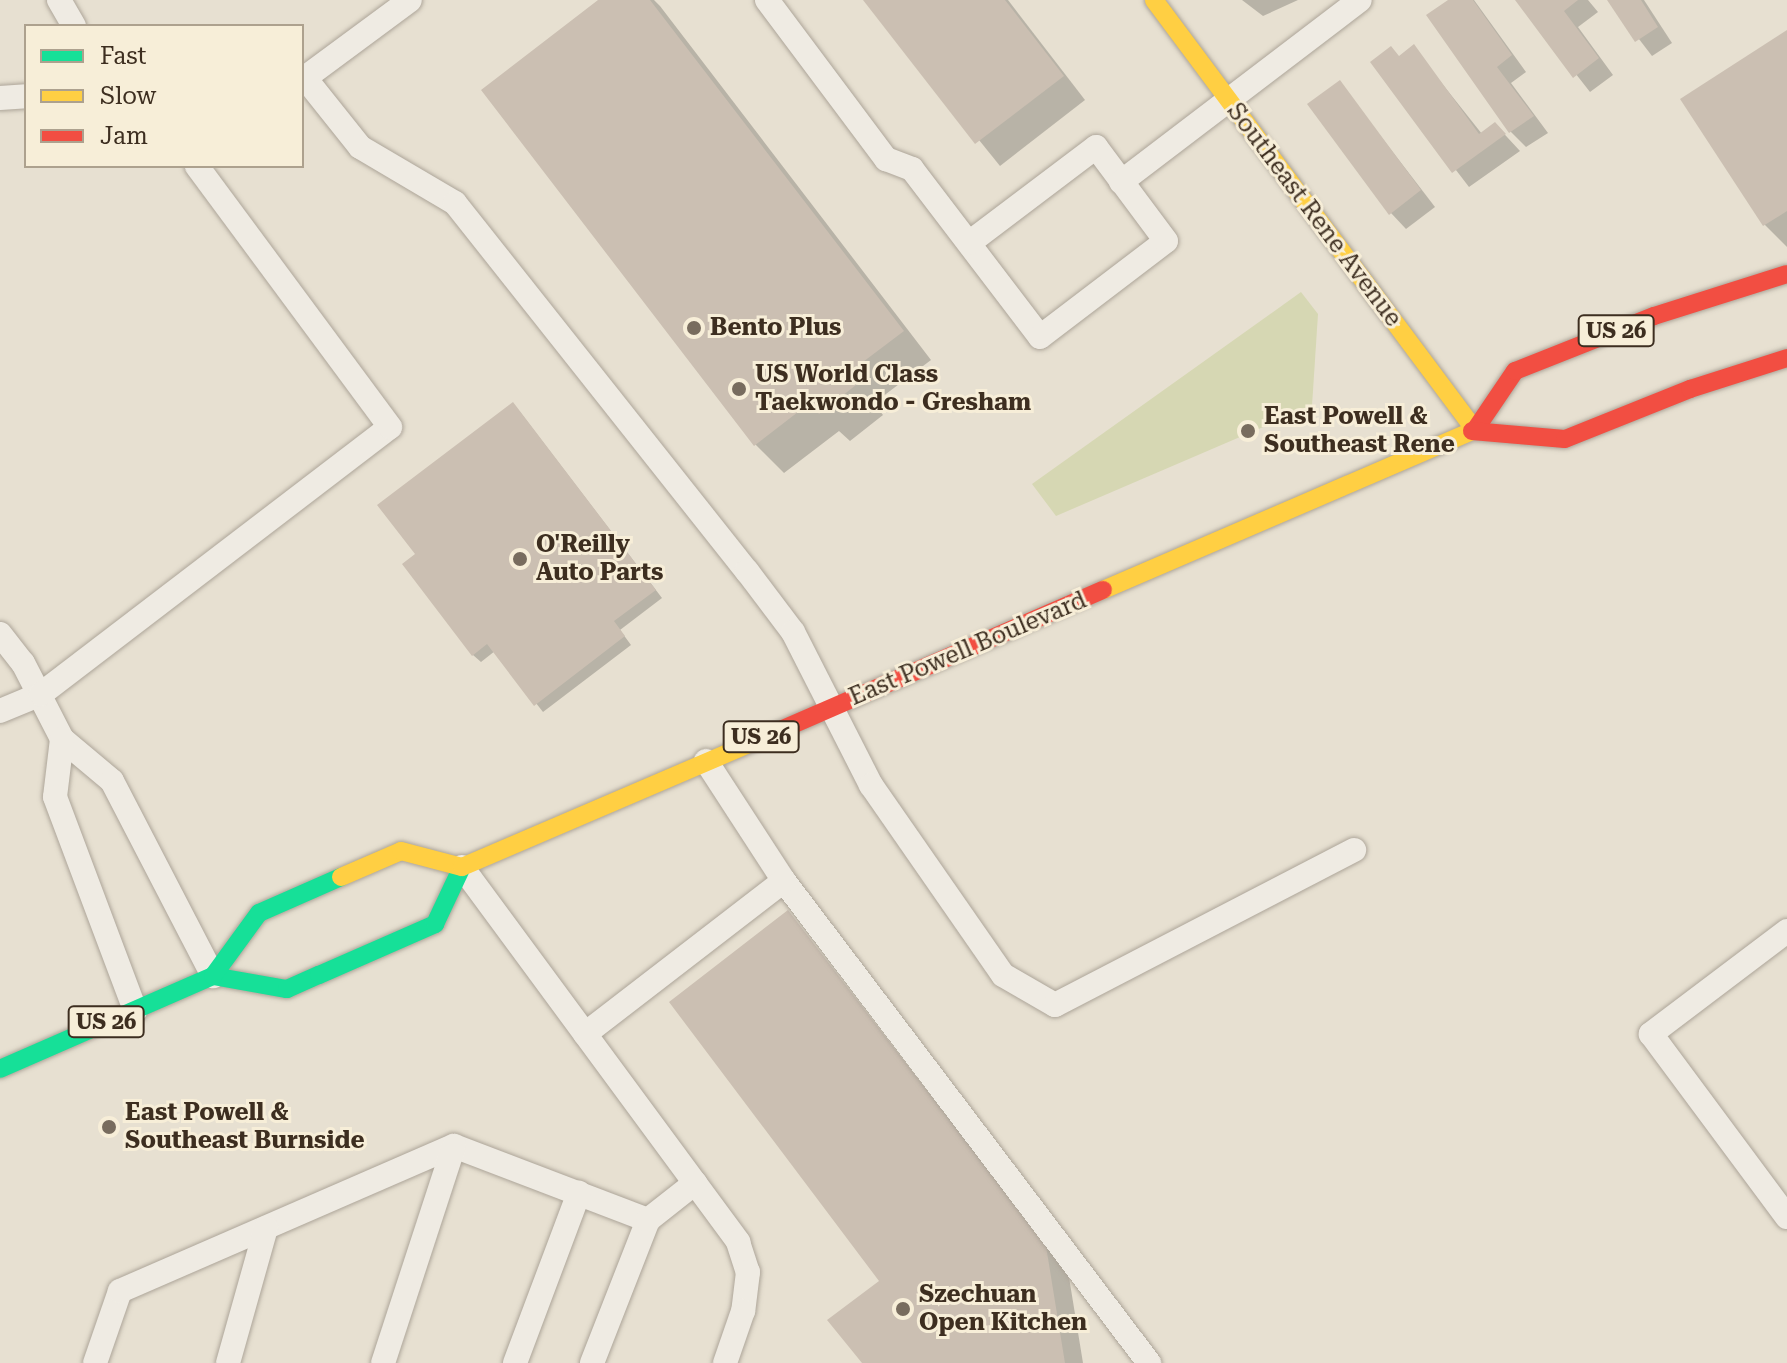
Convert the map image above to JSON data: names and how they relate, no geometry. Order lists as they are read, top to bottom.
{
  "streets": {
    "main road": ["Southeast Rene Avenue", "US 26", "East Powell Boulevard"]
  },
  "crossings": [
    ["Southeast Rene Avenue", "US 26"],
    ["Southeast Rene Avenue", "East Powell Boulevard"],
    ["US 26", "East Powell Boulevard"]
  ],
  "places": [
    "Bento Plus",
    "US World Class Taekwondo - Gresham",
    "East Powell & Southeast Rene",
    "O'Reilly Auto Parts",
    "East Powell & Southeast Burnside",
    "Szechuan Open Kitchen"
  ],
  "legend": ["Fast", "Slow", "Jam"]
}
